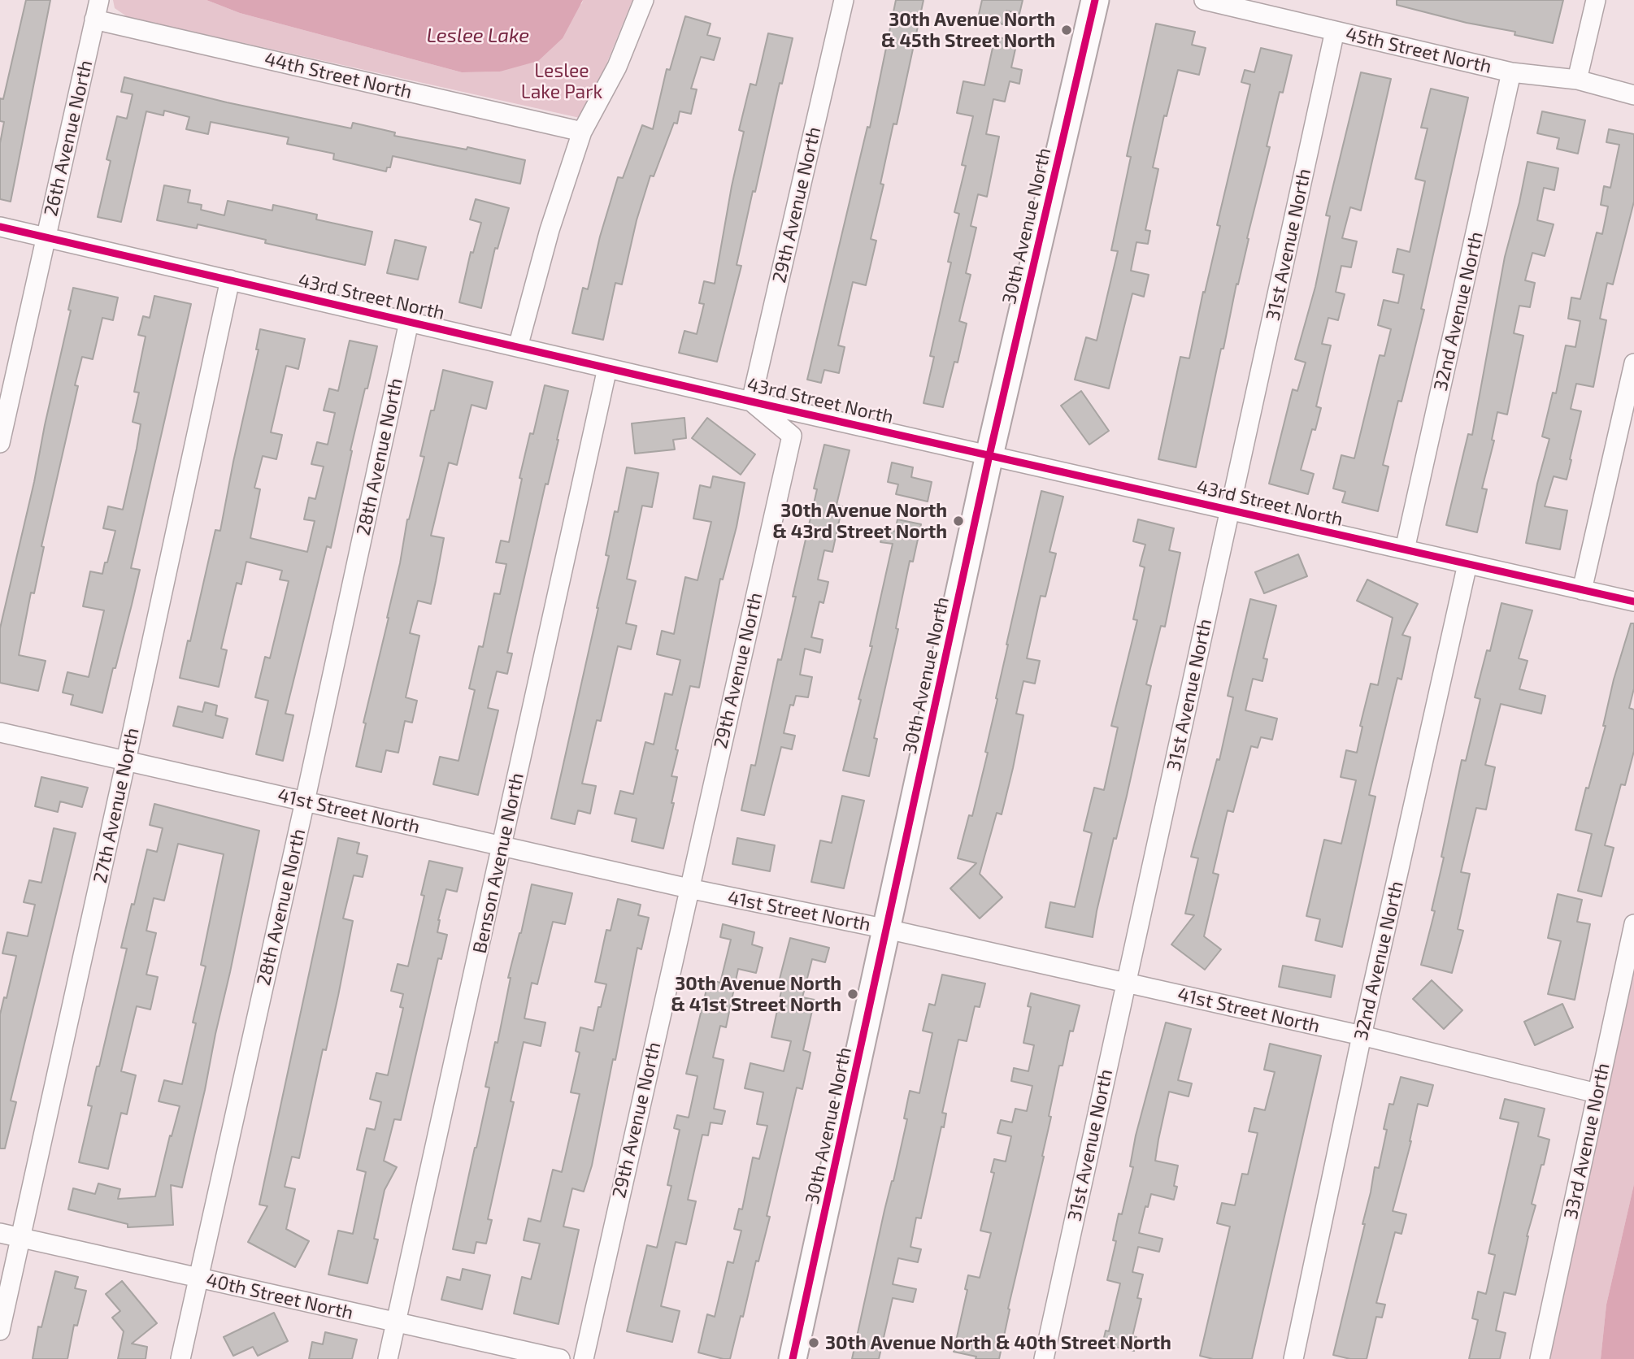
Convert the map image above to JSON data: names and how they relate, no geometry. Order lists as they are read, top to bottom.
{
  "streets": {
    "street": [
      "45th Street North",
      "44th Street North",
      "26th Avenue North",
      "29th Avenue North",
      "30th Avenue North",
      "31st Avenue North",
      "43rd Street North",
      "32nd Avenue North",
      "28th Avenue North",
      "27th Avenue North",
      "41st Street North",
      "Benson Avenue North",
      "33rd Avenue North",
      "40th Street North"
    ]
  },
  "crossings": [
    ["45th Street North", "31st Avenue North"],
    ["45th Street North", "32nd Avenue North"],
    ["44th Street North", "26th Avenue North"],
    ["26th Avenue North", "43rd Street North"],
    ["29th Avenue North", "43rd Street North"],
    ["29th Avenue North", "41st Street North"],
    ["30th Avenue North", "43rd Street North"],
    ["30th Avenue North", "41st Street North"],
    ["31st Avenue North", "43rd Street North"],
    ["31st Avenue North", "41st Street North"],
    ["43rd Street North", "32nd Avenue North"],
    ["43rd Street North", "28th Avenue North"],
    ["43rd Street North", "27th Avenue North"],
    ["43rd Street North", "Benson Avenue North"],
    ["32nd Avenue North", "41st Street North"],
    ["28th Avenue North", "41st Street North"],
    ["28th Avenue North", "40th Street North"],
    ["27th Avenue North", "41st Street North"],
    ["27th Avenue North", "40th Street North"],
    ["41st Street North", "Benson Avenue North"],
    ["41st Street North", "33rd Avenue North"],
    ["Benson Avenue North", "40th Street North"]
  ],
  "water": ["Leslee Lake"],
  "parks": ["Leslee Lake Park"],
  "places": [
    "30th Avenue North & 45th Street North",
    "30th Avenue North & 43rd Street North",
    "30th Avenue North & 41st Street North",
    "30th Avenue North & 40th Street North"
  ]
}
